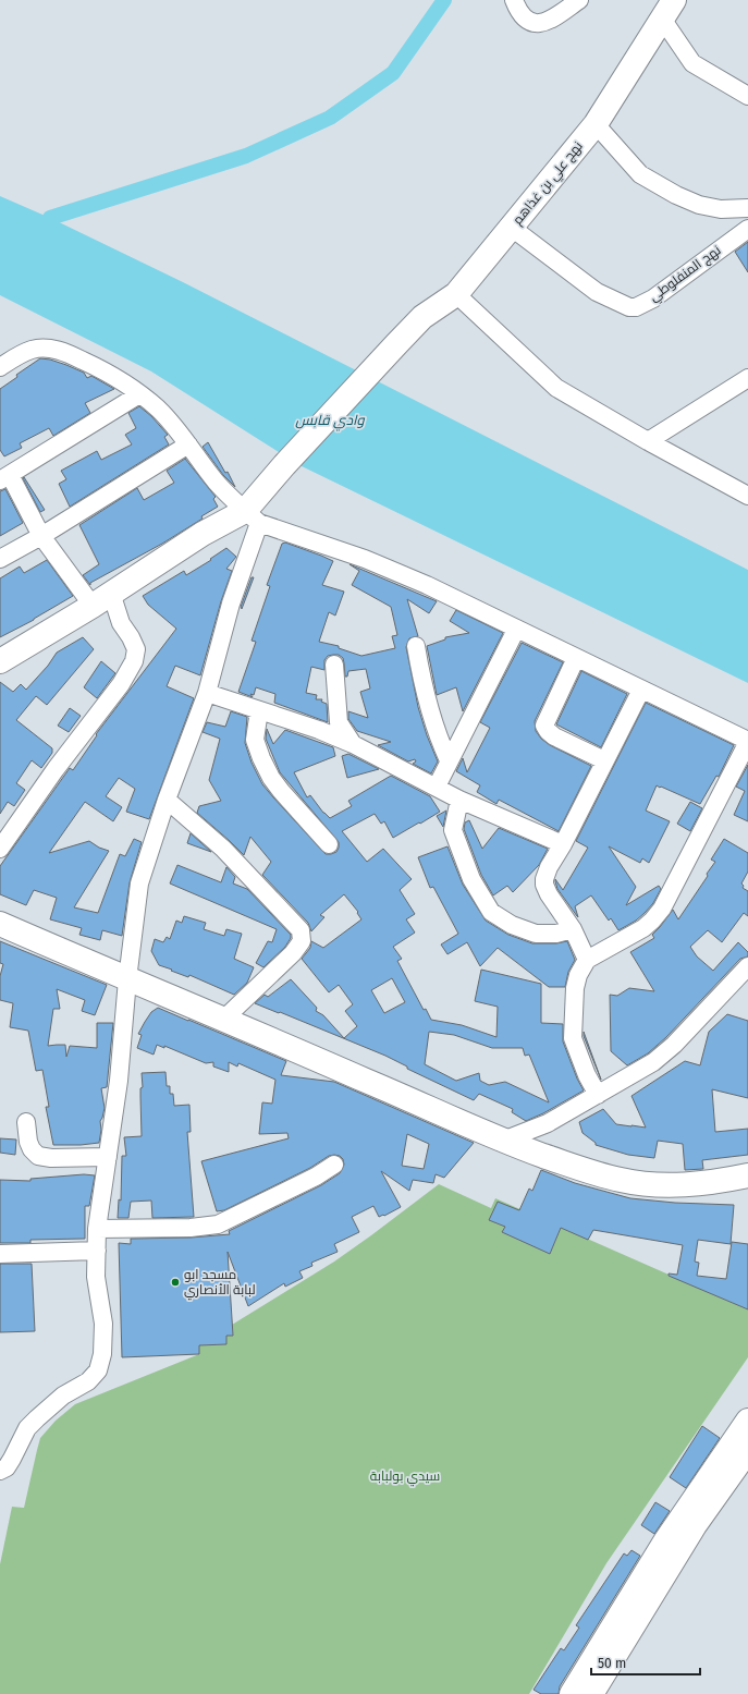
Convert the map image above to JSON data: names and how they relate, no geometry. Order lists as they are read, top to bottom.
{
  "streets": {
    "main road": ["نهج علي بن غذاهم"],
    "street": ["نهج المنفلوطي"]
  },
  "crossings": [
    ["نهج علي بن غذاهم", "نهج المنفلوطي"]
  ],
  "water": ["وادي قابس"],
  "parks": ["سيدي بولبابة"],
  "places": ["مسجد ابو لبابة الأنصاري"],
  "scale_bar": "50 m"
}
